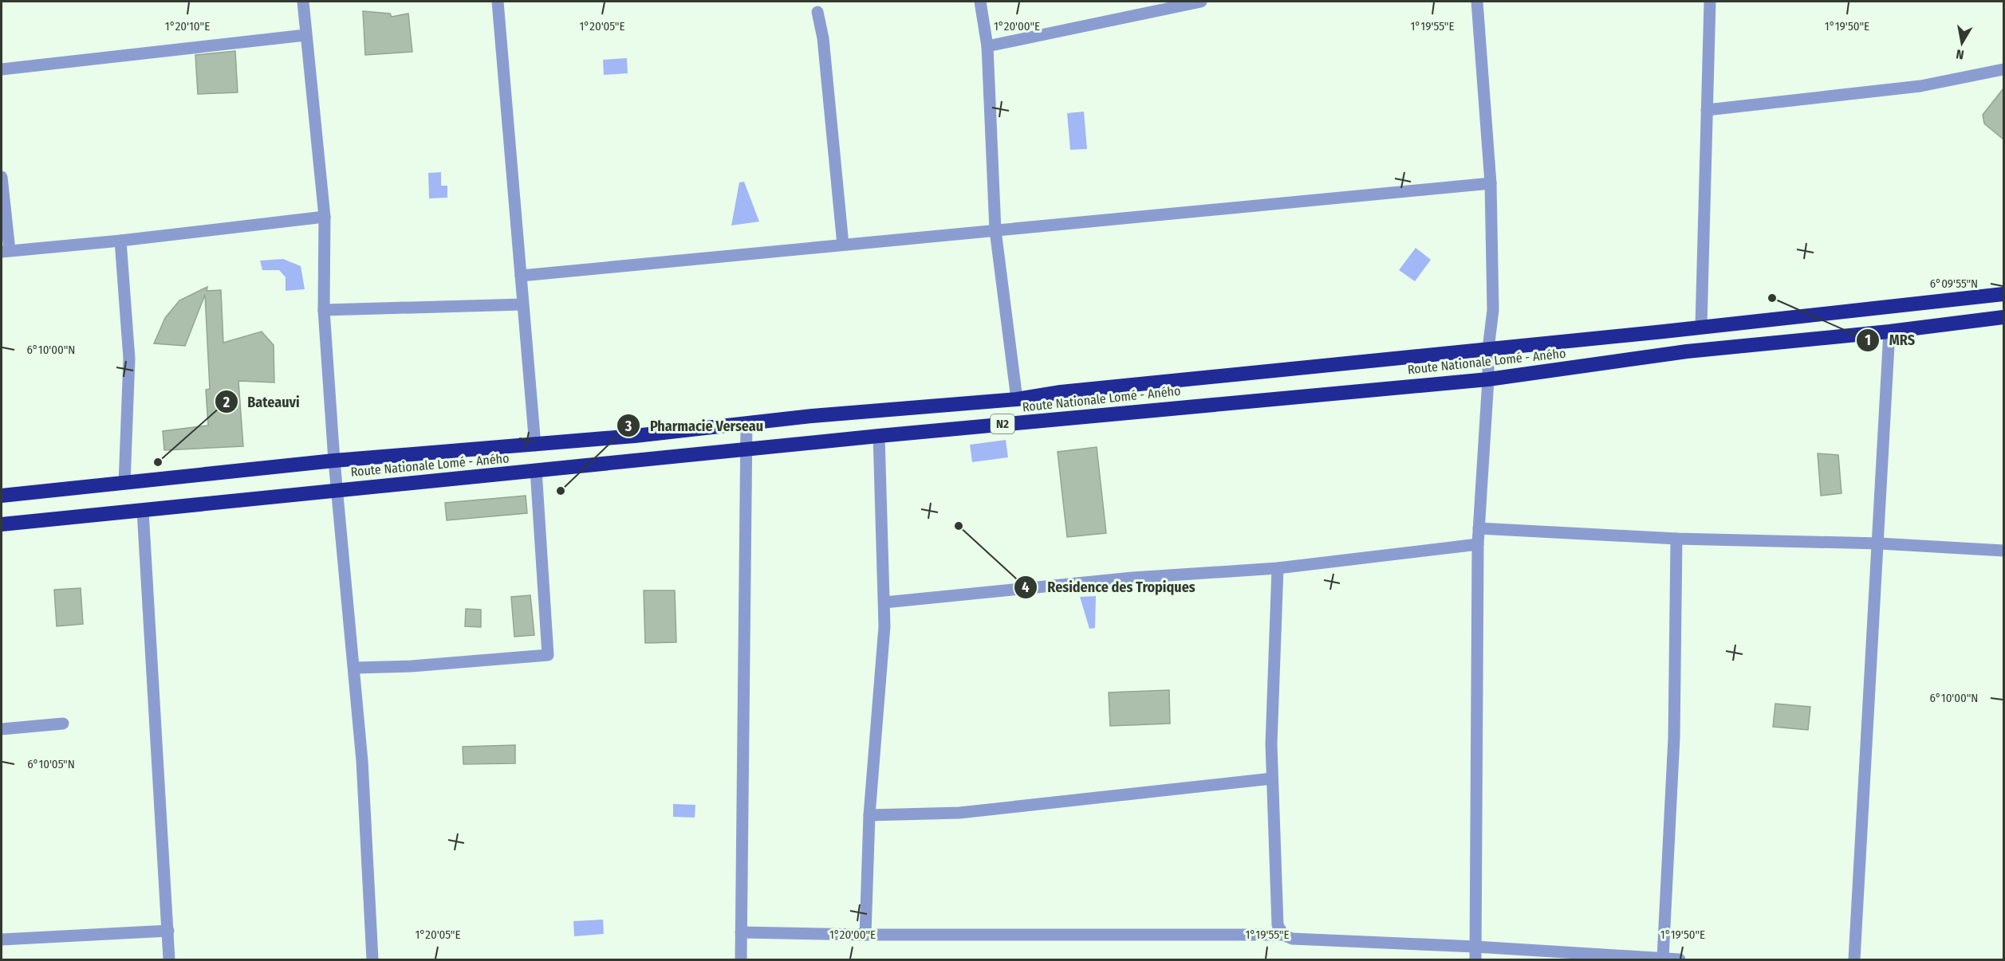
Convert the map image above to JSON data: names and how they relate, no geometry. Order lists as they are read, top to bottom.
{
  "streets": {
    "highway": ["Route Nationale Lomé - Aného", "N2"]
  },
  "places": [
    "MRS",
    "Bateauvi",
    "Pharmacie Verseau",
    "Residence des Tropiques"
  ],
  "north": "bottom",
  "coordinates": [
    "1°20'10\"E",
    "1°20'05\"E",
    "1°20'00\"E",
    "1°19'55\"E",
    "1°19'50\"E",
    "6°09'55\"N",
    "6°10'00\"N",
    "6°10'05\"N"
  ]
}
